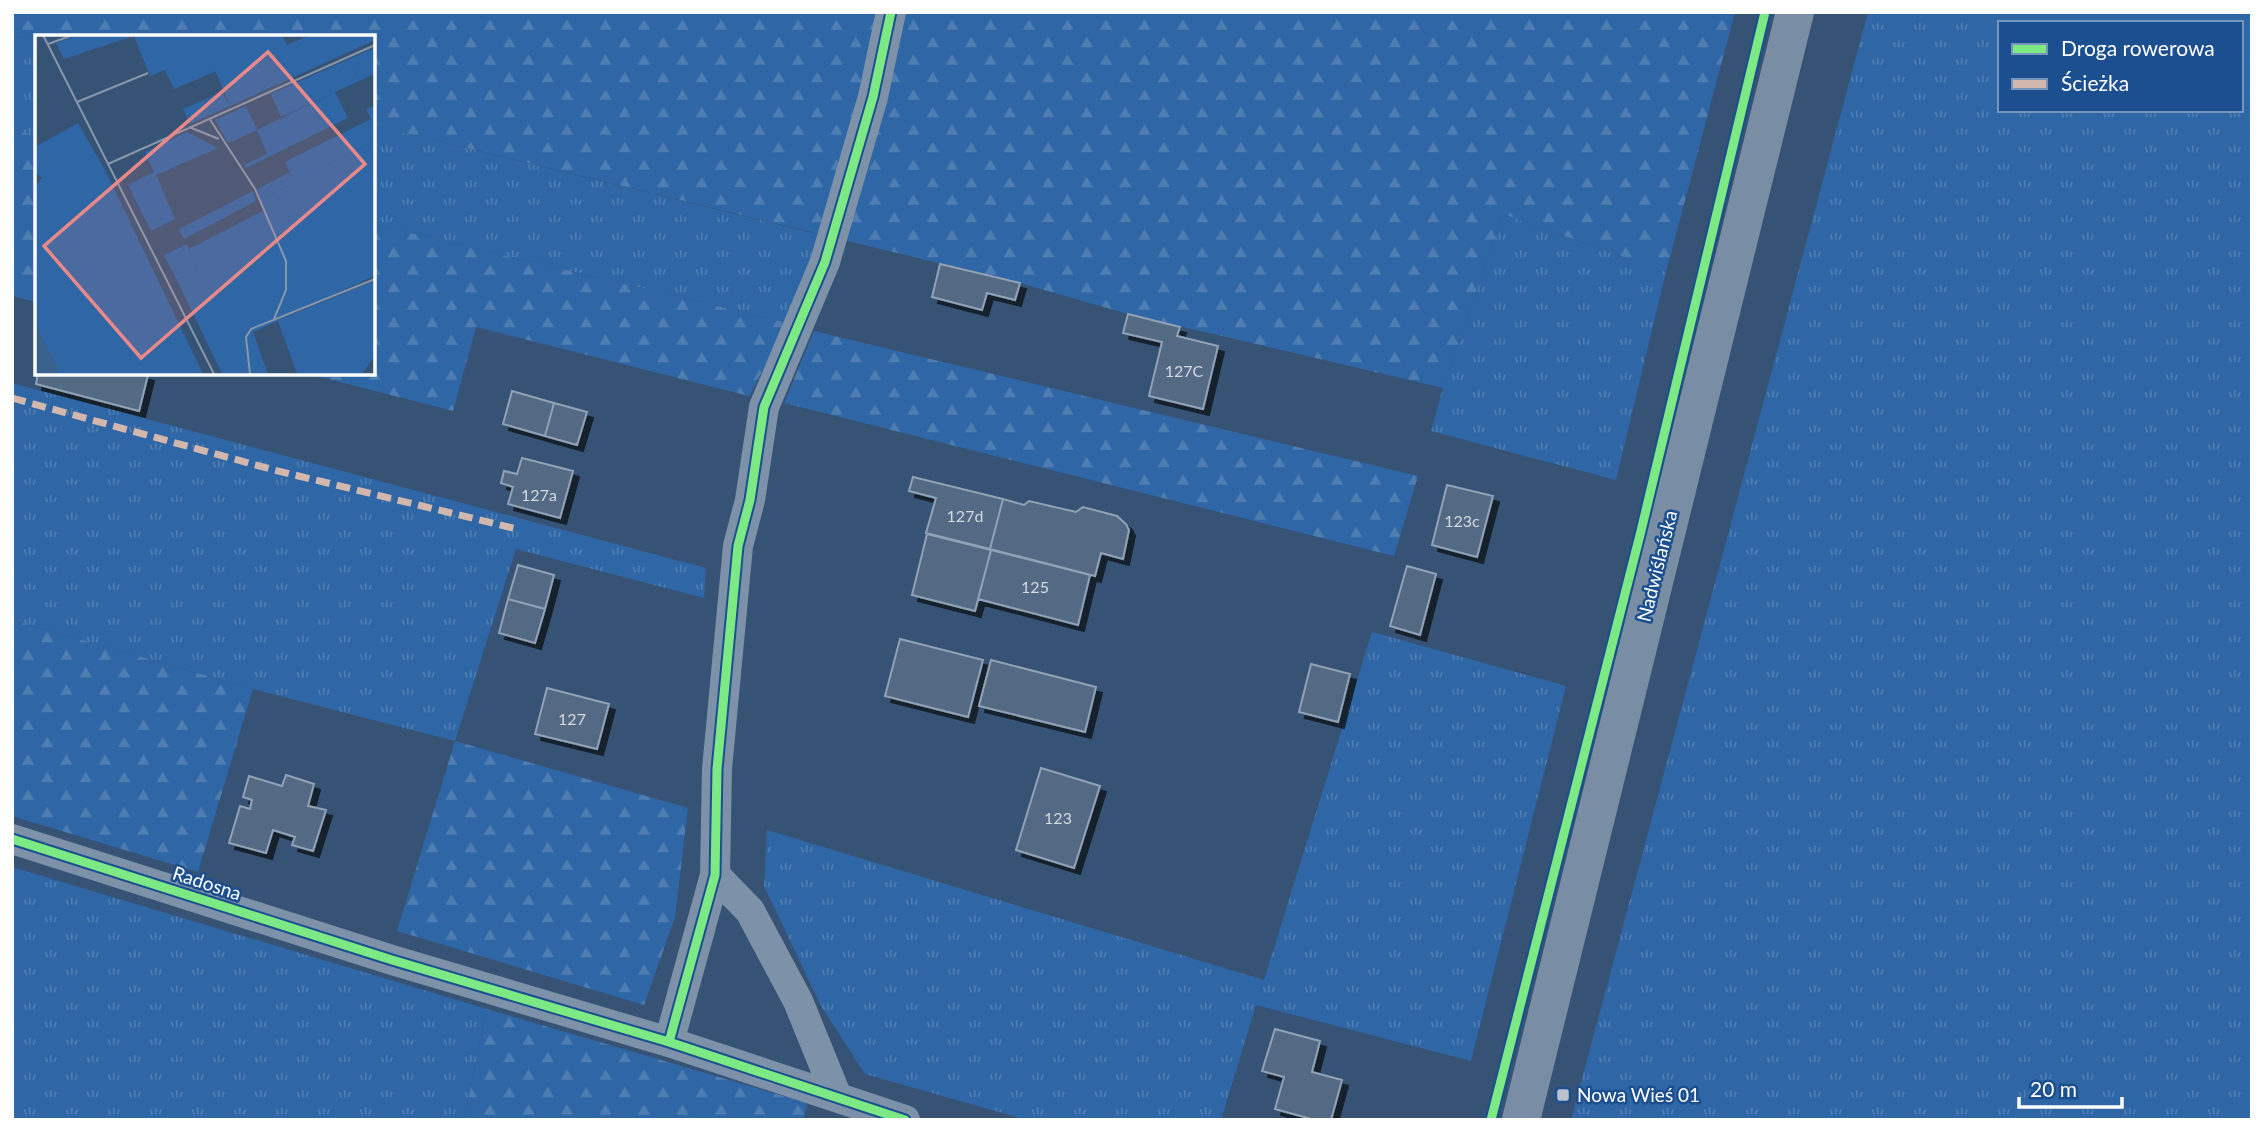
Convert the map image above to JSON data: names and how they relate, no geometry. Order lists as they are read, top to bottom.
{
  "streets": {
    "main road": ["Nadwiślańska"],
    "street": ["Radosna"]
  },
  "places": {
    "transit": ["Nowa Wieś 01"]
  },
  "house_numbers": [
    "127C",
    "127a",
    "127d",
    "123c",
    "125",
    "127",
    "123"
  ],
  "legend": ["Droga rowerowa", "Ścieżka"],
  "scale_bar": "20 m"
}
